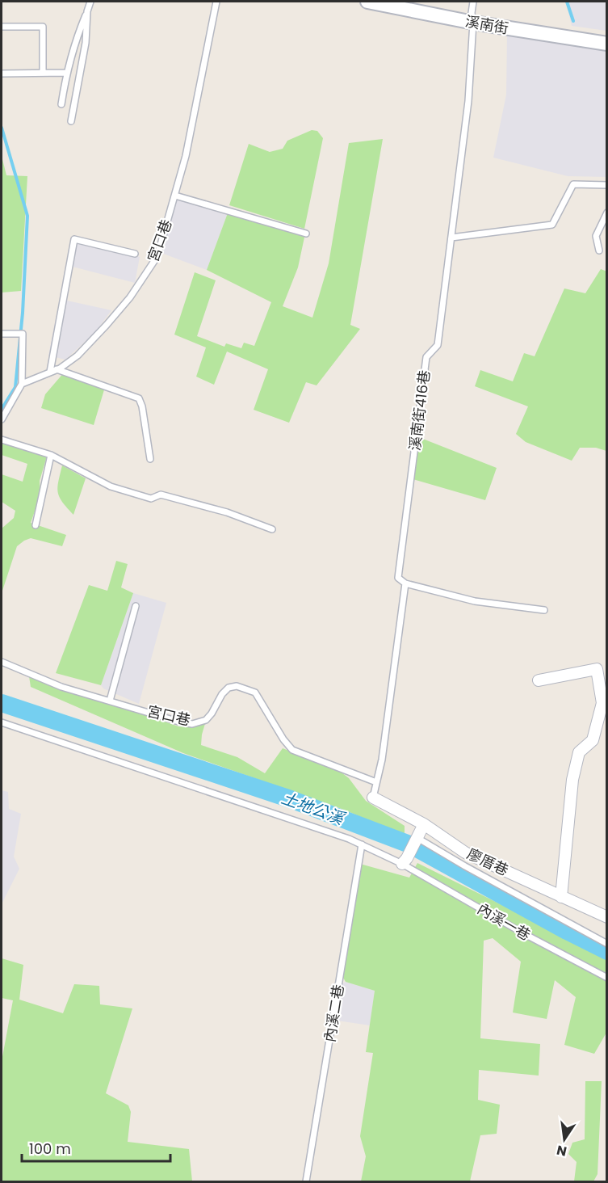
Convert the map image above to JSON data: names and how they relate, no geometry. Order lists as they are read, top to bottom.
{
  "streets": {
    "street": ["溪南街", "廖厝巷"],
    "lane": [
      "宮口巷",
      "溪南街416巷",
      "內溪一巷",
      "內溪二巷"
    ]
  },
  "crossings": [
    ["溪南街", "溪南街416巷"],
    ["宮口巷", "溪南街416巷"],
    ["溪南街416巷", "廖厝巷"],
    ["內溪一巷", "內溪二巷"]
  ],
  "water": ["土地公溪"],
  "scale_bar": "100 m",
  "north": "bottom"
}
